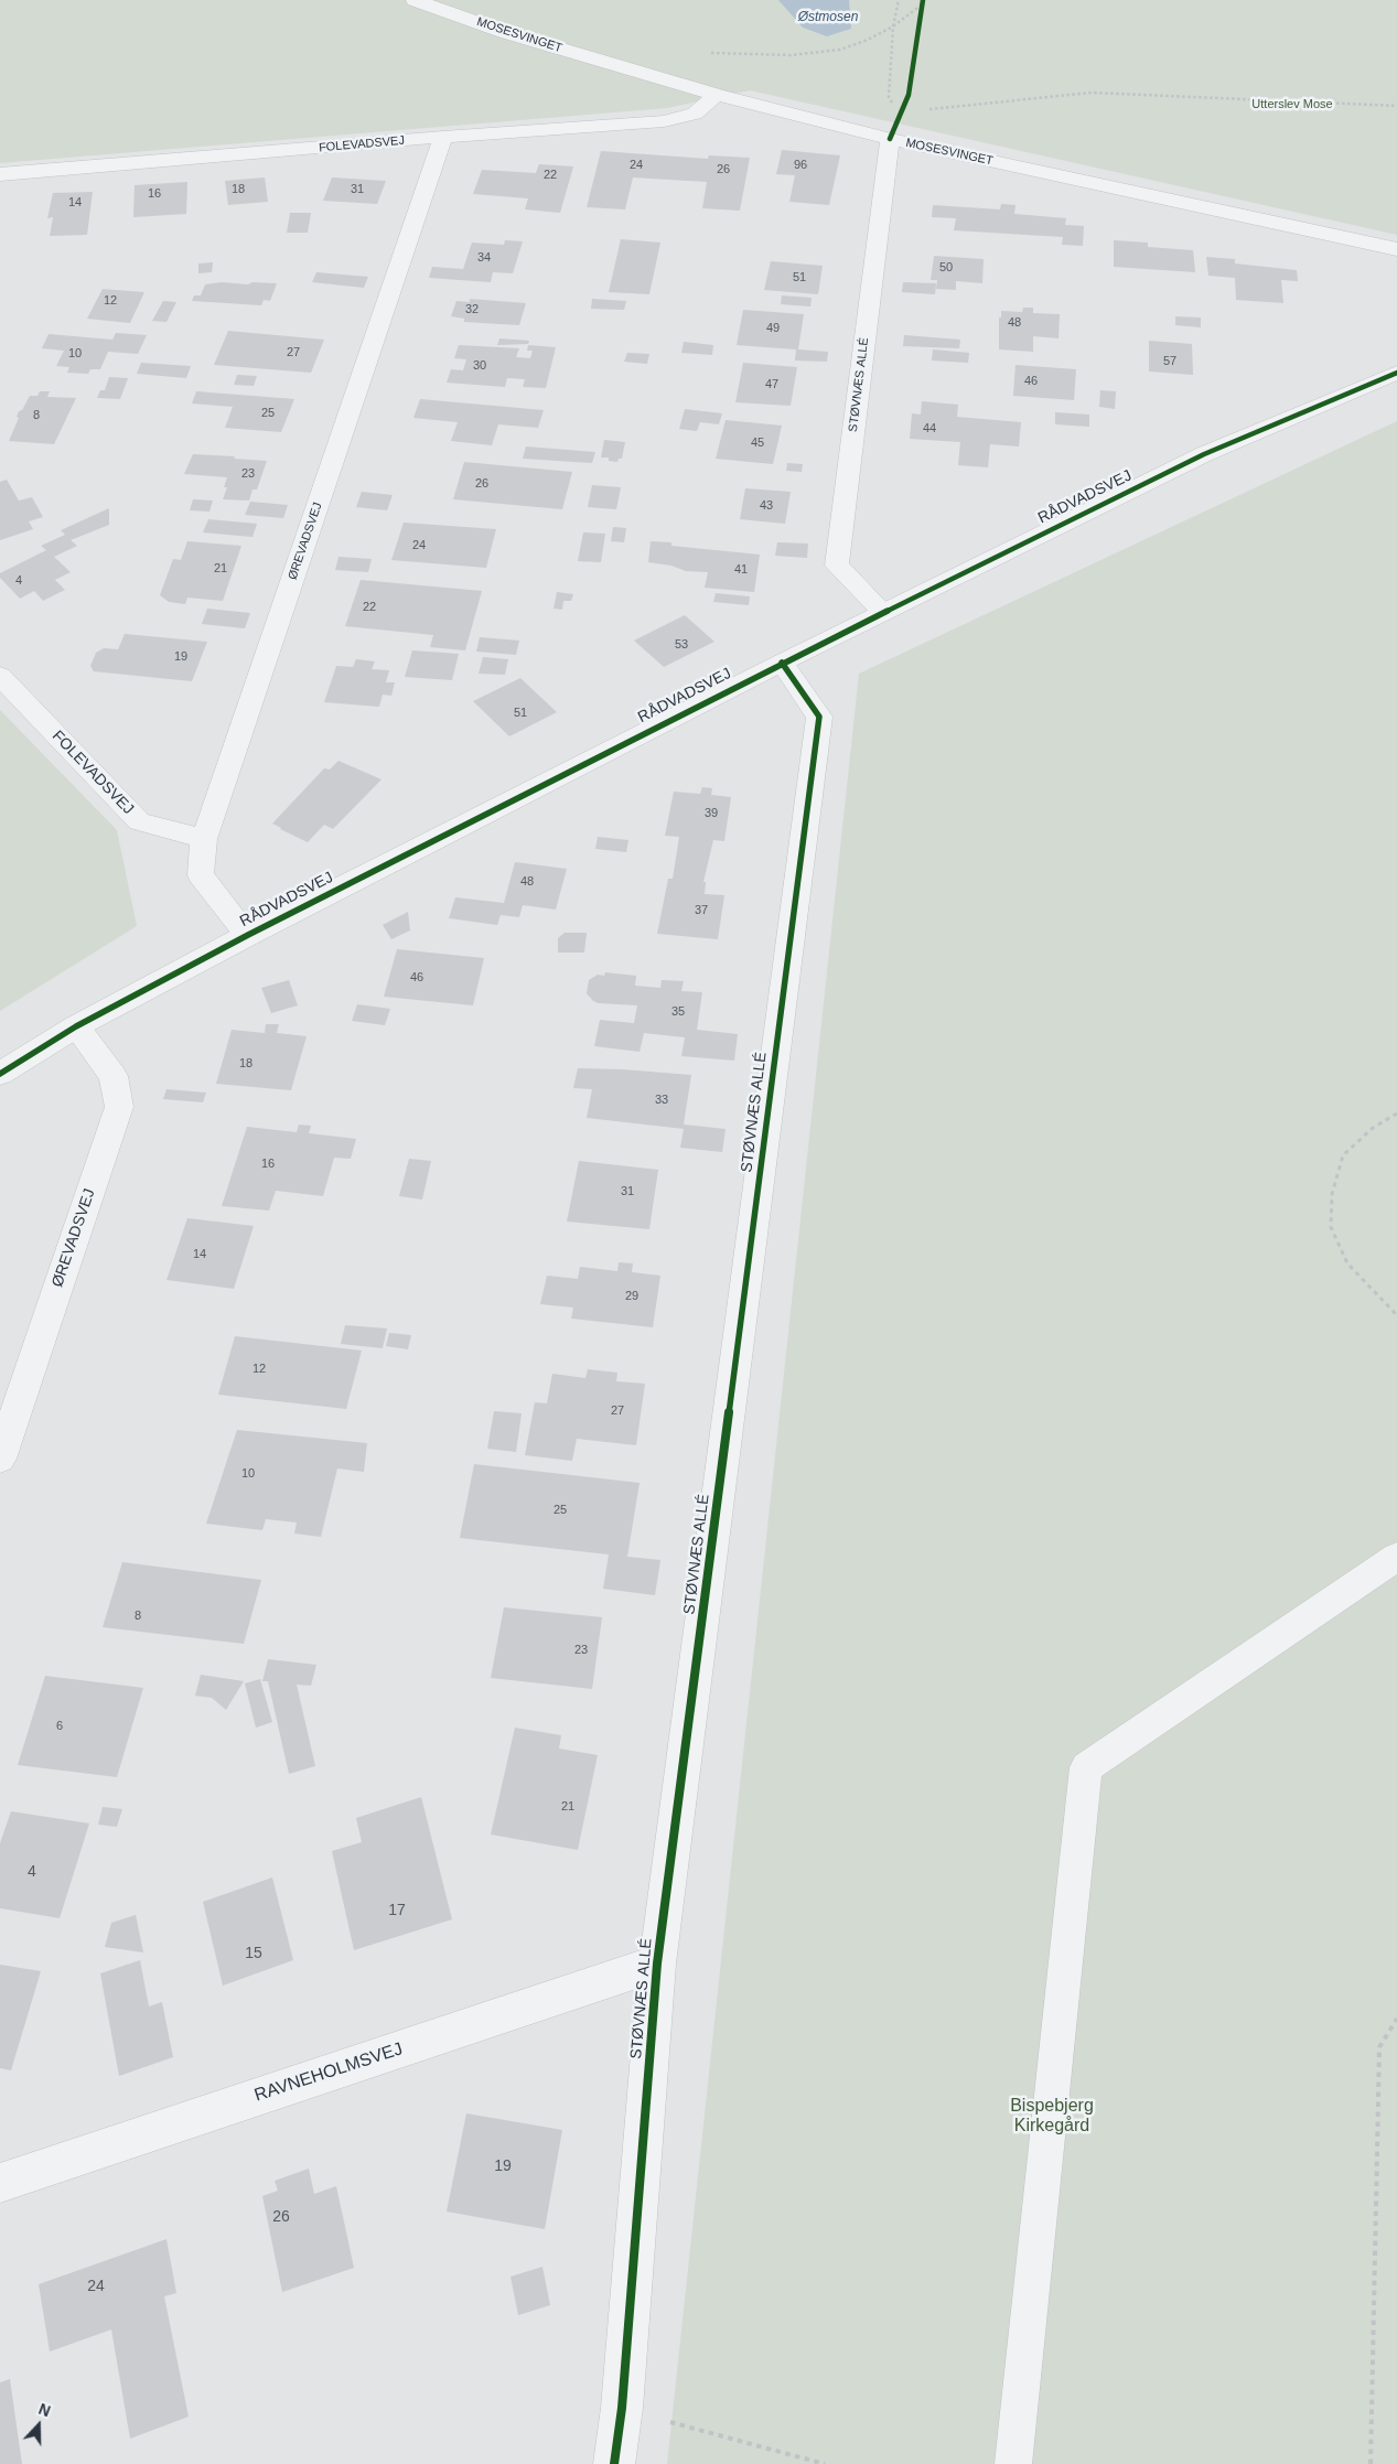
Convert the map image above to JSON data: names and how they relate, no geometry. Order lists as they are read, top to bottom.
{
  "streets": {
    "street": [
      "MOSESVINGET",
      "FOLEVADSVEJ",
      "STØVNÆS ALLÉ",
      "RÅDVADSVEJ",
      "ØREVADSVEJ",
      "RAVNEHOLMSVEJ"
    ]
  },
  "crossings": [
    ["MOSESVINGET", "FOLEVADSVEJ"],
    ["MOSESVINGET", "STØVNÆS ALLÉ"],
    ["FOLEVADSVEJ", "ØREVADSVEJ"],
    ["STØVNÆS ALLÉ", "RÅDVADSVEJ"],
    ["STØVNÆS ALLÉ", "RAVNEHOLMSVEJ"],
    ["RÅDVADSVEJ", "ØREVADSVEJ"]
  ],
  "water": ["Østmosen"],
  "parks": ["Utterslev Mose", "Bispebjerg Kirkegård"],
  "house_numbers": [
    "24",
    "96",
    "26",
    "22",
    "18",
    "31",
    "16",
    "14",
    "34",
    "50",
    "51",
    "12",
    "32",
    "48",
    "49",
    "27",
    "10",
    "57",
    "30",
    "46",
    "47",
    "25",
    "8",
    "44",
    "45",
    "23",
    "26",
    "43",
    "24",
    "21",
    "41",
    "4",
    "22",
    "53",
    "19",
    "51",
    "39",
    "48",
    "37",
    "46",
    "35",
    "18",
    "33",
    "16",
    "31",
    "14",
    "29",
    "12",
    "27",
    "10",
    "25",
    "8",
    "23",
    "6",
    "21",
    "4",
    "17",
    "15",
    "19",
    "26",
    "24"
  ],
  "north": "top"
}
